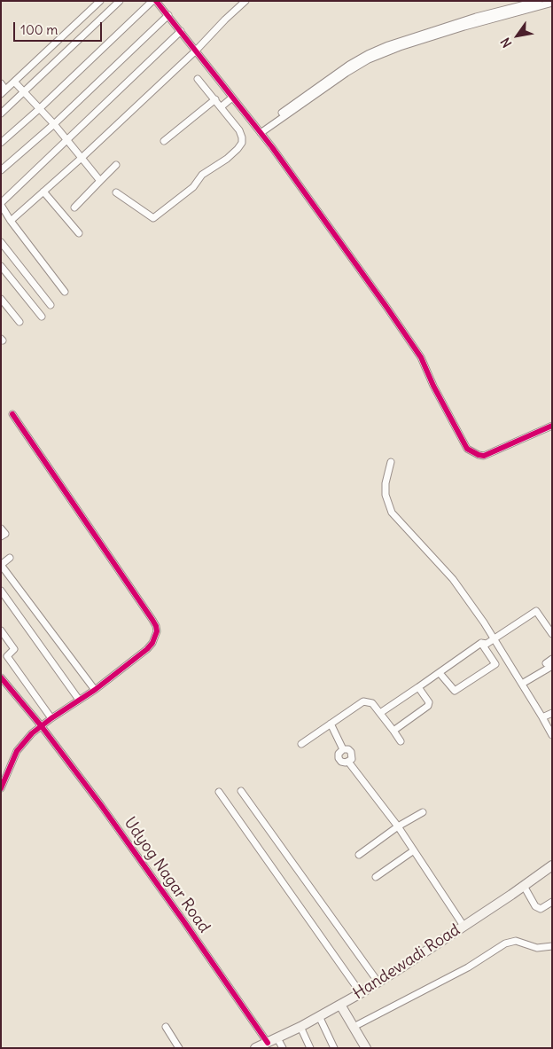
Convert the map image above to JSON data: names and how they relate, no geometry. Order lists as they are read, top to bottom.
{
  "streets": {
    "main road": ["Handewadi Road"],
    "street": ["Udyog Nagar Road"]
  },
  "crossings": [
    ["Udyog Nagar Road", "Handewadi Road"]
  ],
  "scale_bar": "100 m",
  "north": "bottom left"
}
